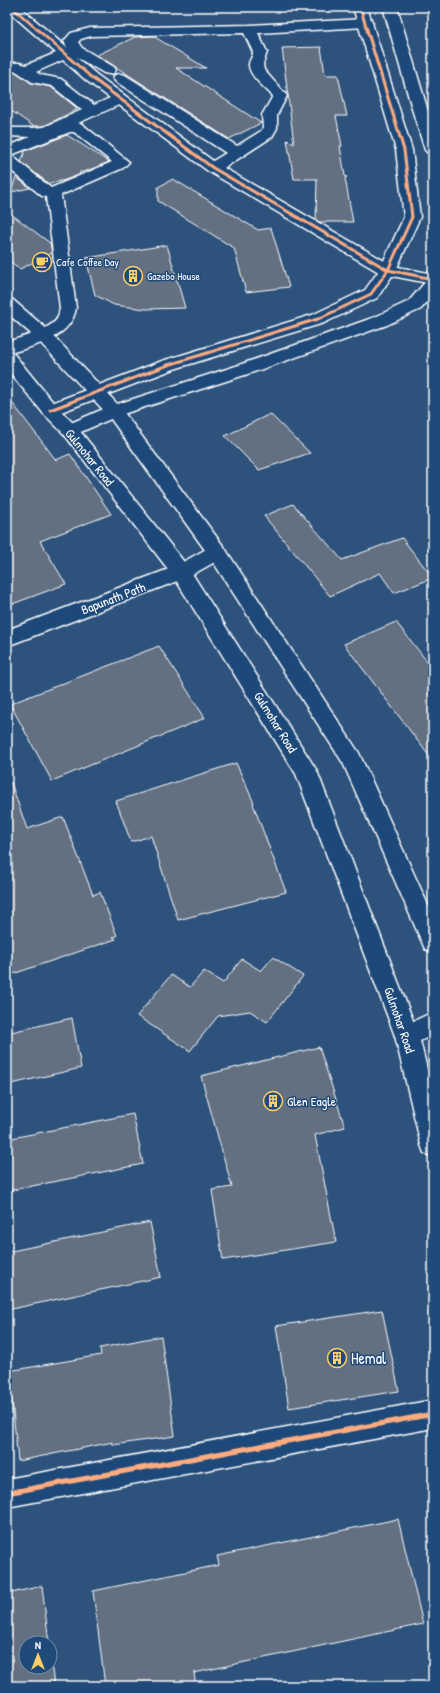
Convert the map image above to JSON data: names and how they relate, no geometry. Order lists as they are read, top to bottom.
{
  "streets": {
    "street": ["Gulmohar Road", "Bapunath Path"]
  },
  "crossings": [
    ["Gulmohar Road", "Bapunath Path"]
  ],
  "places": {
    "cafe": ["Cafe Coffee Day"],
    "building": ["Gazebo House", "Glen Eagle", "Hemal"]
  },
  "north": "top"
}
